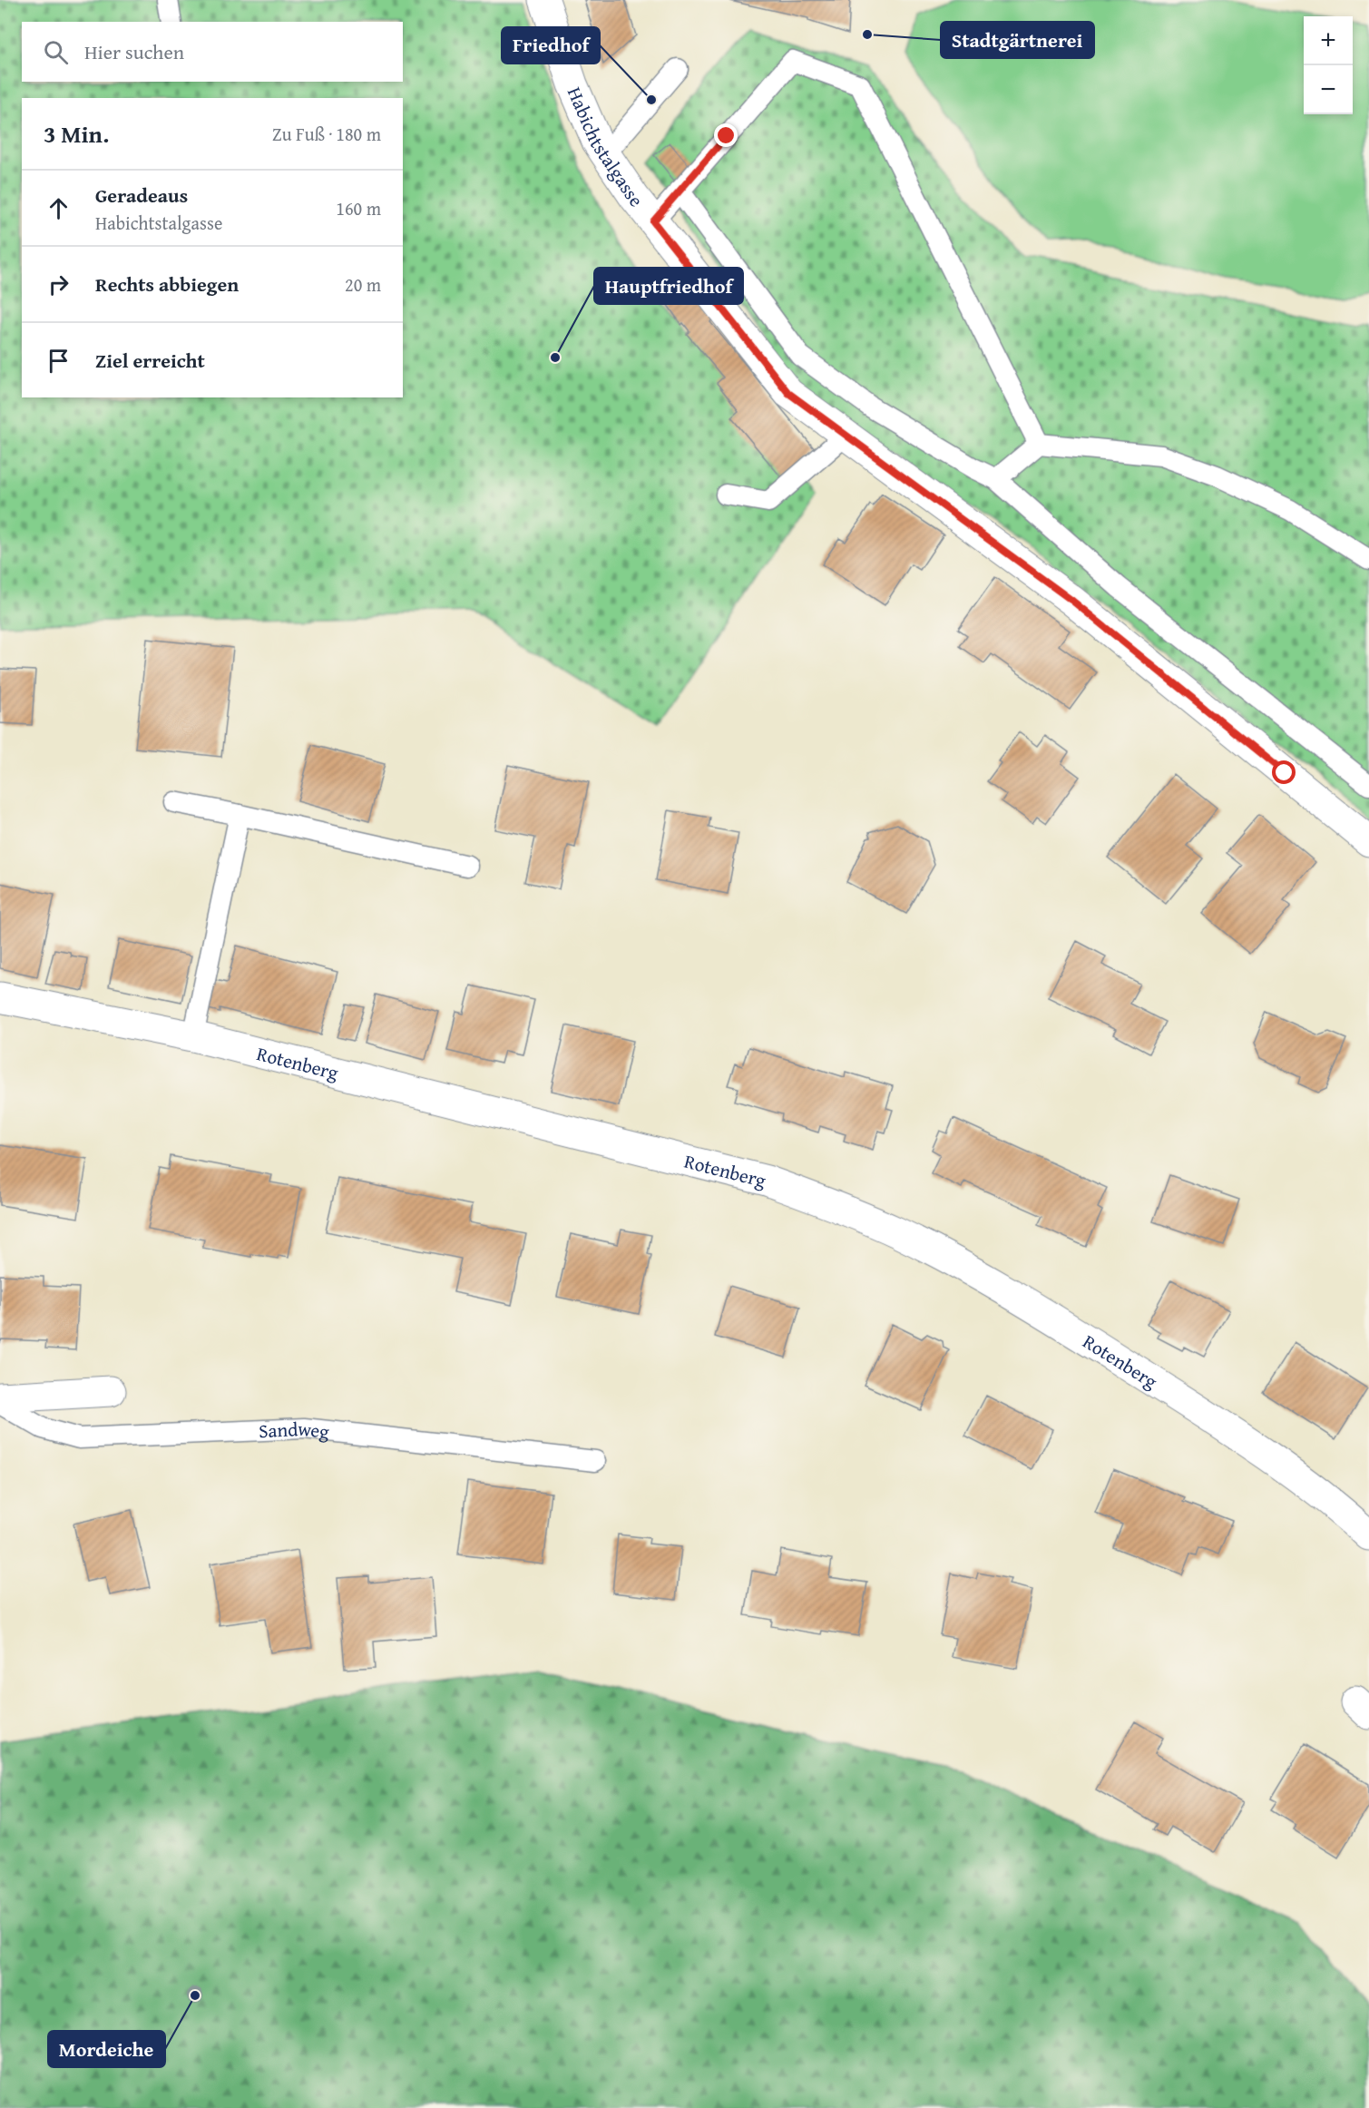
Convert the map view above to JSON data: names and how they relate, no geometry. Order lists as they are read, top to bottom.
{
  "streets": {
    "street": ["Habichtstalgasse", "Rotenberg"],
    "lane": ["Sandweg"]
  },
  "places": [
    "Stadtgärtnerei",
    "Friedhof",
    "Hauptfriedhof",
    "Mordeiche"
  ],
  "page": {
    "map_buttons": ["+", "−"],
    "search": "Hier suchen",
    "heading": ["3 Min.", "Zu Fuß · 180 m"],
    "list": [
      ["Geradeaus", "Habichtstalgasse", "160 m"],
      ["Rechts abbiegen", "20 m"],
      "Ziel erreicht"
    ]
  }
}
